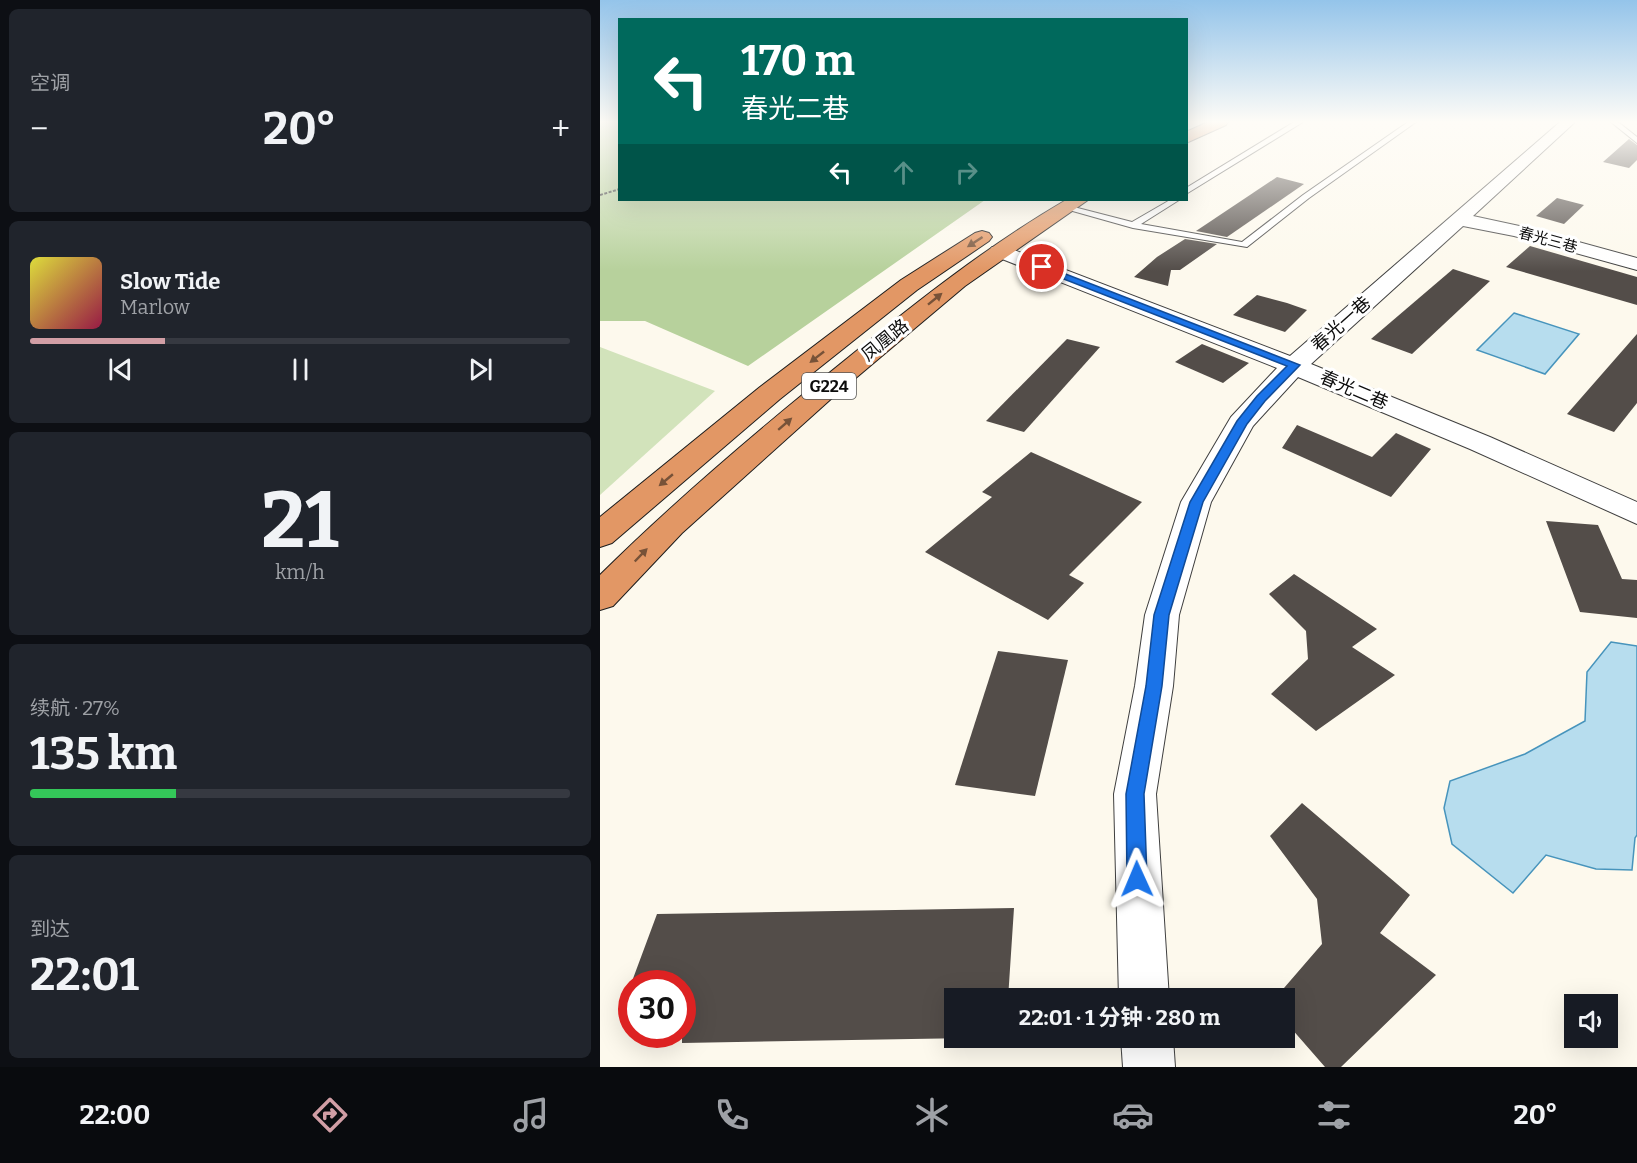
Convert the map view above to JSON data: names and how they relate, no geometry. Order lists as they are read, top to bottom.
{
  "streets": {
    "highway": ["凤凰路", "G224"],
    "street": ["春光三巷", "春光一巷", "春光二巷"]
  },
  "crossings": [
    ["春光三巷", "春光一巷"],
    ["春光一巷", "春光二巷"],
    ["凤凰路", "春光二巷"]
  ],
  "page": {
    "tile": [
      "空调",
      ["21", "km/h"],
      ["续航 · 27%", "135 km"],
      ["到达", "22:01"]
    ],
    "turn": ["170 m", "春光二巷"],
    "heat": ["−", "20°", "+"],
    "song": ["Slow Tide", "Marlow"],
    "limit": "30",
    "trip": "22:01 · 1 分钟 · 280 m",
    "tabs": ["22:00", "20°"]
  }
}
